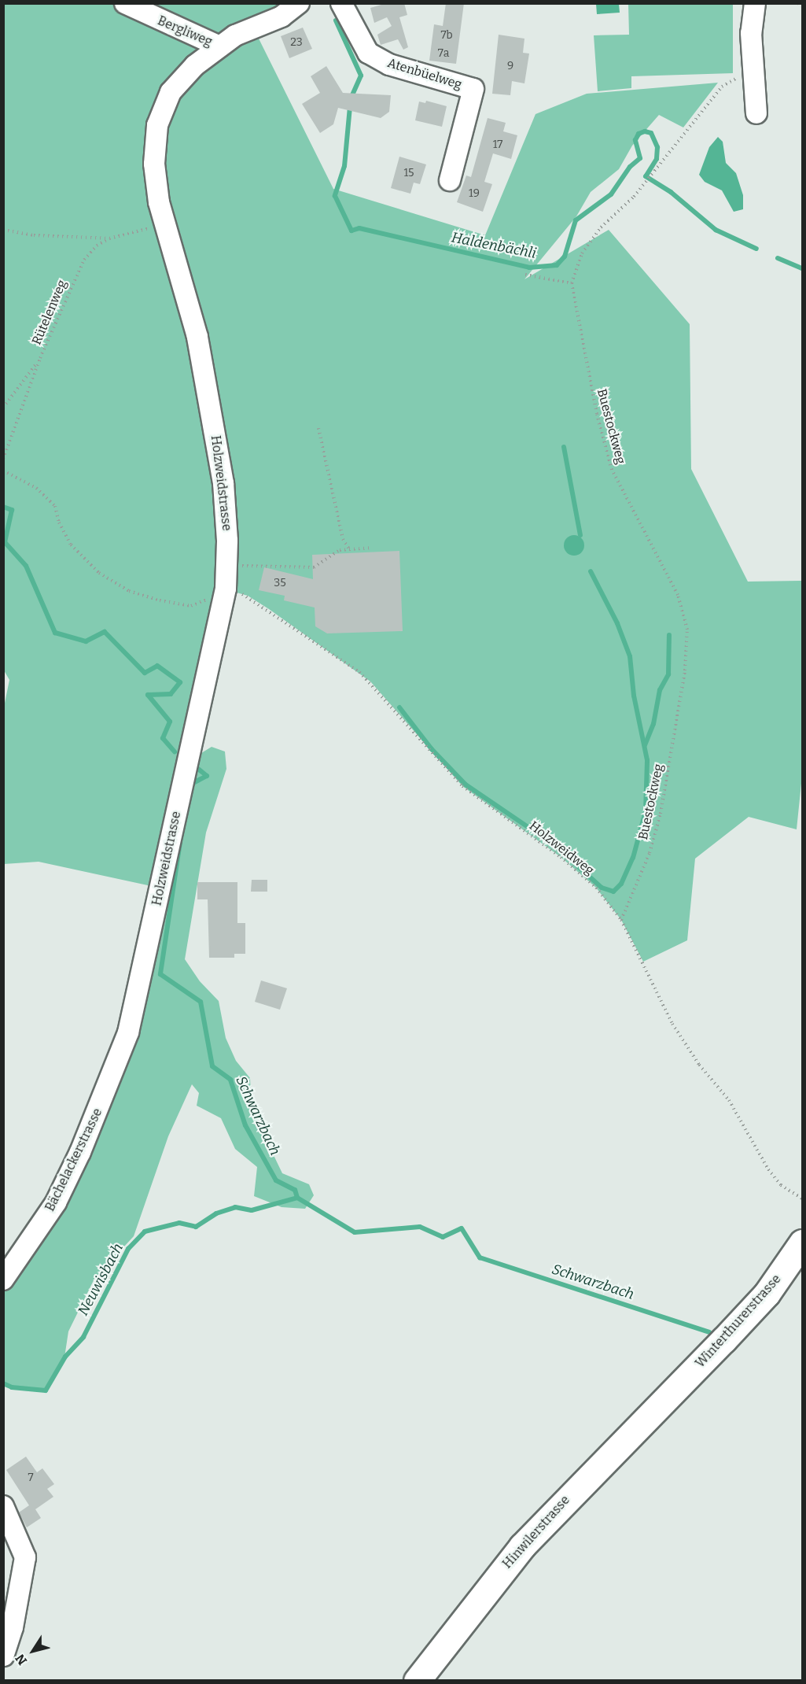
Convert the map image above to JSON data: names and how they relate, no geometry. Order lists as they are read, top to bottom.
{
  "streets": {
    "main road": ["Winterthurerstrasse", "Hinwilerstrasse"],
    "street": [
      "Bergliweg",
      "Atenbüelweg",
      "Holzweidstrasse",
      "Bächelackerstrasse"
    ],
    "path": ["Rütelenweg", "Buestockweg", "Holzweidweg"]
  },
  "crossings": [
    ["Bergliweg", "Holzweidstrasse"],
    ["Rütelenweg", "Holzweidstrasse"],
    ["Buestockweg", "Holzweidweg"],
    ["Holzweidstrasse", "Holzweidweg"],
    ["Holzweidstrasse", "Bächelackerstrasse"],
    ["Winterthurerstrasse", "Hinwilerstrasse"]
  ],
  "water": ["Haldenbächli", "Schwarzbach", "Neuwisbach"],
  "house_numbers": [
    "7b",
    "23",
    "7a",
    "9",
    "17",
    "15",
    "19",
    "35",
    "7"
  ],
  "north": "bottom left"
}
